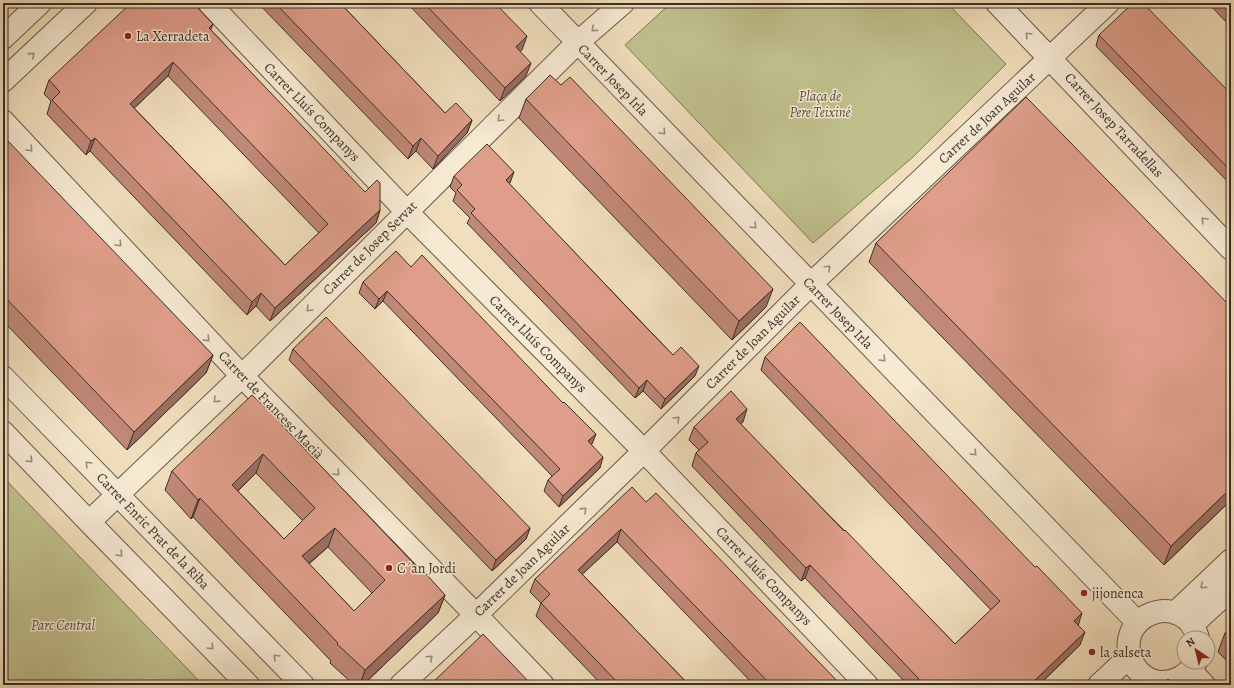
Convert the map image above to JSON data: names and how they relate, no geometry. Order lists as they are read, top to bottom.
{
  "streets": {
    "street": [
      "Carrer Josep Irla",
      "Carrer Lluís Companys",
      "Carrer de Joan Aguilar",
      "Carrer Josep Tarradellas",
      "Carrer de Josep Servat",
      "Carrer de Francesc Macià",
      "Carrer Enric Prat de la Riba"
    ]
  },
  "crossings": [
    ["Carrer Josep Irla", "Carrer de Joan Aguilar"],
    ["Carrer Josep Irla", "Carrer de Josep Servat"],
    ["Carrer Lluís Companys", "Carrer de Joan Aguilar"],
    ["Carrer Lluís Companys", "Carrer de Josep Servat"],
    ["Carrer de Joan Aguilar", "Carrer Josep Tarradellas"],
    ["Carrer de Joan Aguilar", "Carrer de Francesc Macià"],
    ["Carrer de Josep Servat", "Carrer de Francesc Macià"],
    ["Carrer de Josep Servat", "Carrer Enric Prat de la Riba"]
  ],
  "one_way": [
    "Carrer Josep Irla",
    "Carrer de Joan Aguilar",
    "Carrer Josep Tarradellas",
    "Carrer de Josep Servat",
    "Carrer de Francesc Macià"
  ],
  "parks": ["Plaça de Pere Teixiné", "Parc Central"],
  "places": [
    "La Xerradeta",
    "C´an Jordi",
    "jijonenca",
    "la salseta"
  ],
  "north": "top left"
}
